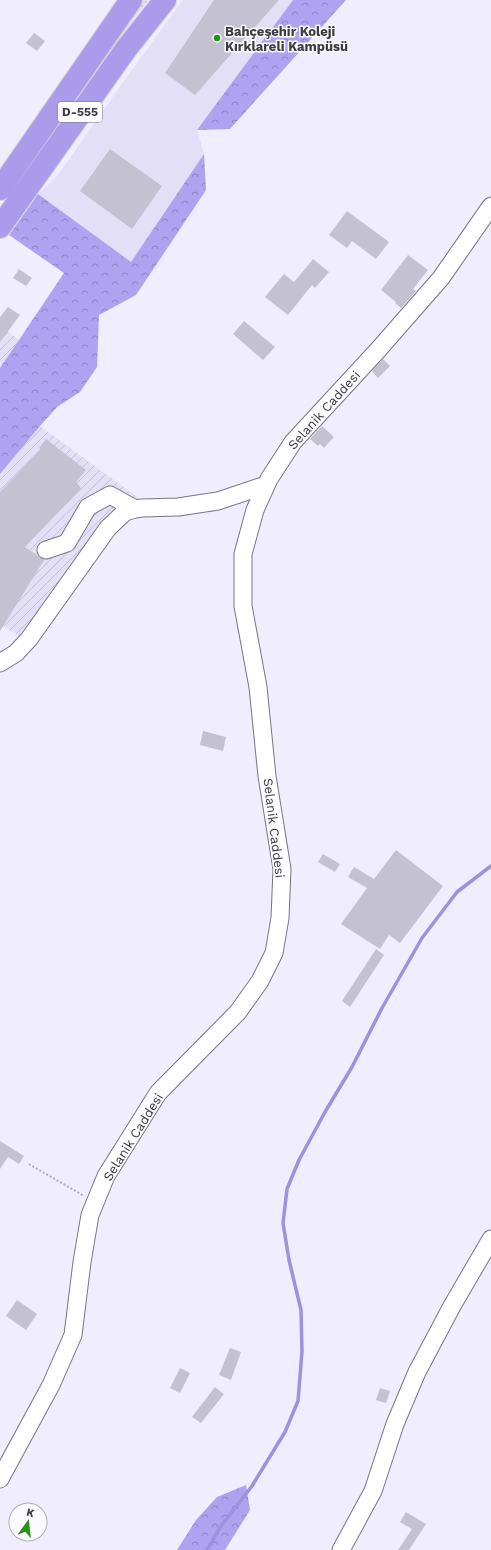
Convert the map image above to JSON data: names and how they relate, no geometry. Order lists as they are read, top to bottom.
{
  "streets": {
    "highway": ["D-555"],
    "street": ["Selanik Caddesi"]
  },
  "places": ["Bahçeşehir Koleji Kırklareli Kampüsü"],
  "north": "top"
}
